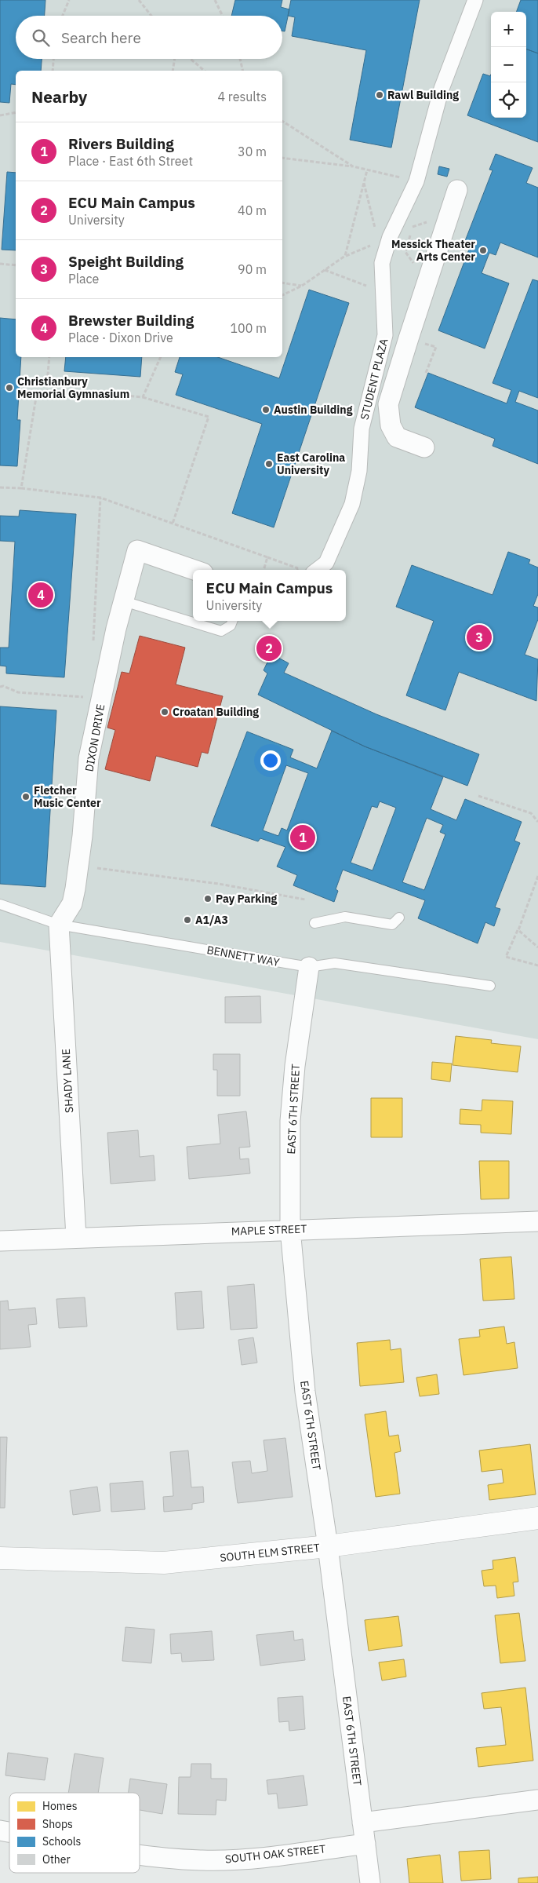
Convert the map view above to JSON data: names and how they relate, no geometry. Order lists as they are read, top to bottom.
{
  "streets": {
    "street": [
      "STUDENT PLAZA",
      "DIXON DRIVE",
      "SHADY LANE",
      "EAST 6TH STREET",
      "MAPLE STREET",
      "SOUTH ELM STREET",
      "SOUTH OAK STREET"
    ],
    "lane": ["BENNETT WAY"]
  },
  "crossings": [
    ["DIXON DRIVE", "BENNETT WAY"],
    ["DIXON DRIVE", "SHADY LANE"],
    ["BENNETT WAY", "SHADY LANE"],
    ["BENNETT WAY", "EAST 6TH STREET"],
    ["SHADY LANE", "MAPLE STREET"],
    ["EAST 6TH STREET", "MAPLE STREET"],
    ["EAST 6TH STREET", "SOUTH ELM STREET"],
    ["EAST 6TH STREET", "SOUTH OAK STREET"]
  ],
  "places": [
    "Rawl Building",
    "Messick Theater Arts Center",
    "Christianbury Memorial Gymnasium",
    "Austin Building",
    "East Carolina University",
    "Croatan Building",
    "Fletcher Music Center",
    "Pay Parking",
    "A1/A3"
  ],
  "legend": [
    "Homes",
    "Shops",
    "Schools",
    "Other"
  ],
  "page": {
    "map_buttons": ["+", "−"],
    "search": "Search here",
    "heading": ["Nearby", "4 results"],
    "list": [
      {
        "mark": "1",
        "name": "Rivers Building",
        "note": "Place · East 6th Street",
        "value": "30 m"
      },
      {
        "mark": "2",
        "name": "ECU Main Campus",
        "note": "University",
        "value": "40 m"
      },
      {
        "mark": "3",
        "name": "Speight Building",
        "note": "Place",
        "value": "90 m"
      },
      {
        "mark": "4",
        "name": "Brewster Building",
        "note": "Place · Dixon Drive",
        "value": "100 m"
      }
    ],
    "popup": ["ECU Main Campus", "University"],
    "pins": [
      "4",
      "3",
      "2",
      "1"
    ]
  }
}
